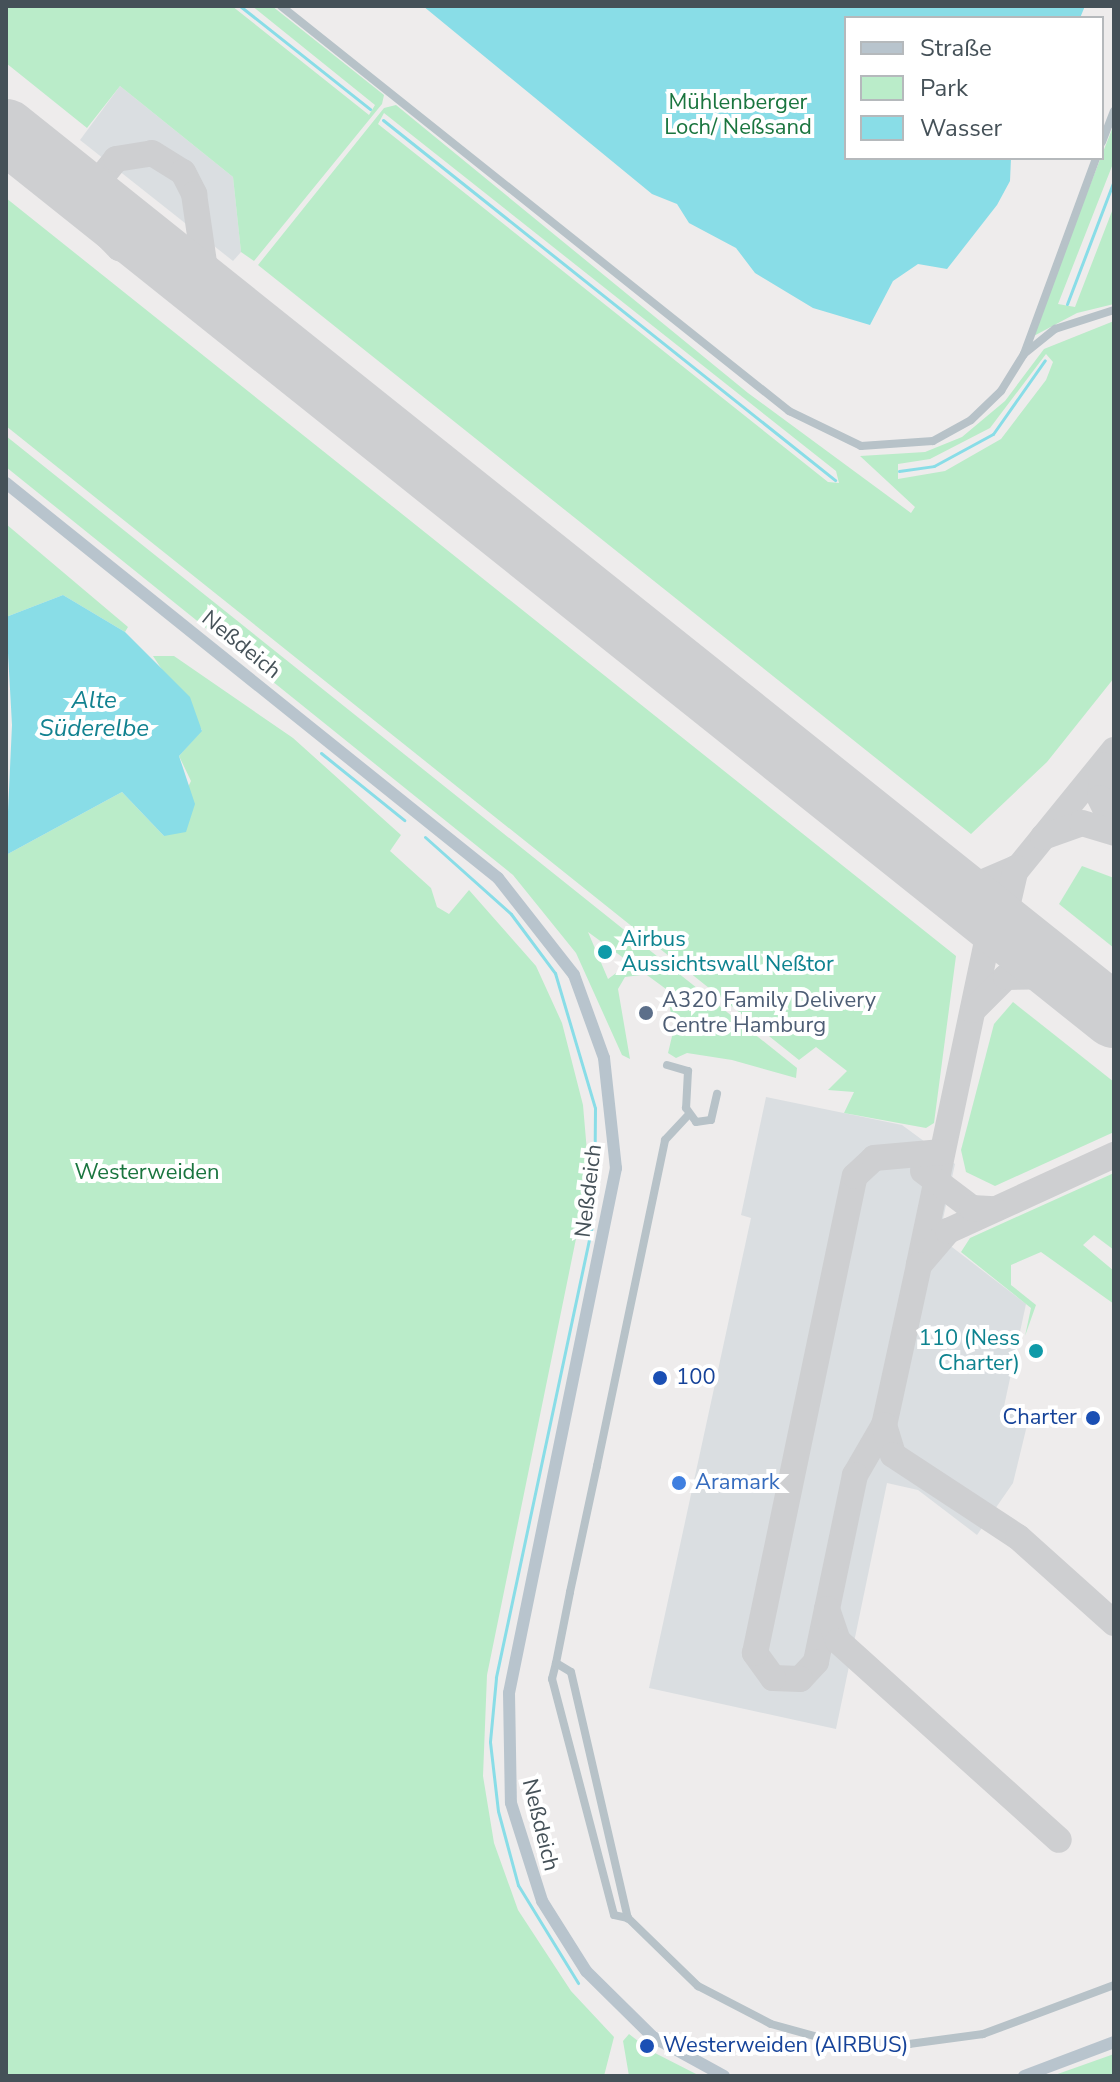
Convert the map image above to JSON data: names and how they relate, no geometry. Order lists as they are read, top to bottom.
{
  "streets": {
    "street": ["Neßdeich"]
  },
  "water": ["Alte Süderelbe"],
  "parks": ["Mühlenberger Loch/ Neßsand", "Westerweiden"],
  "places": [
    "Airbus Aussichtswall Neßtor",
    "A320 Family Delivery Centre Hamburg",
    "110 (Ness Charter)",
    "100",
    "Charter",
    "Aramark",
    "Westerweiden (AIRBUS)"
  ],
  "legend": ["Straße", "Park", "Wasser"]
}
